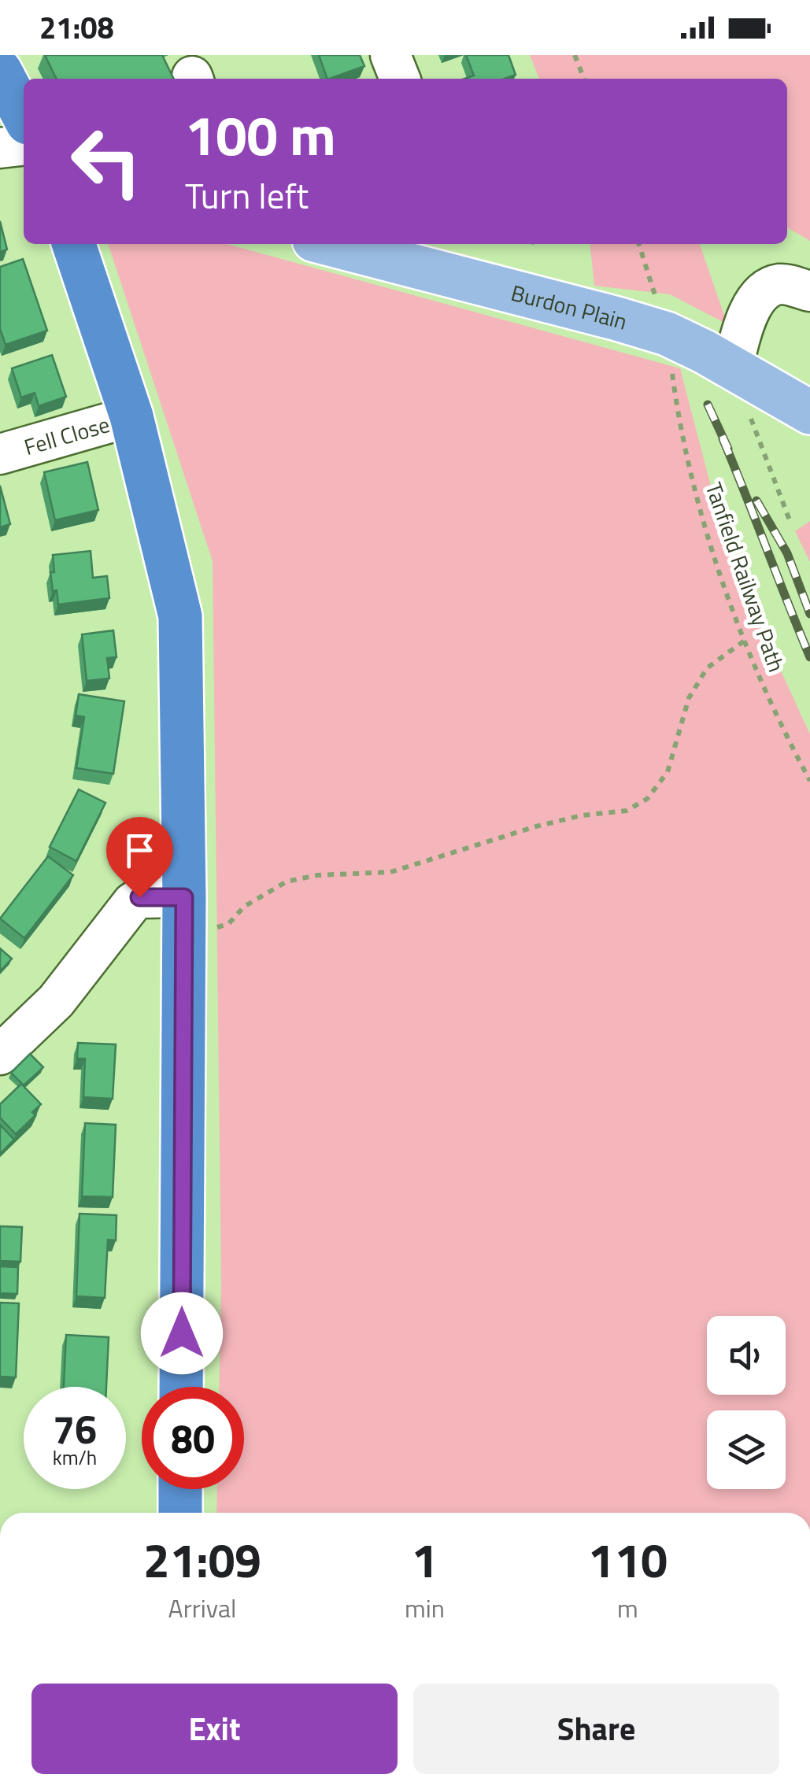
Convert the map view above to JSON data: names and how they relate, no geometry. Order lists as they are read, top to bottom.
{
  "streets": {
    "main road": ["Burdon Plain"],
    "street": ["Fell Close"],
    "path": ["Tanfield Railway Path"]
  },
  "crossings": [
    ["Burdon Plain", "Tanfield Railway Path"]
  ],
  "page": {
    "status": "21:08",
    "turn": ["100 m", "Turn left"],
    "speed": "76 km/h",
    "limit": "80",
    "eta": [
      "21:09",
      "Arrival",
      "1",
      "min",
      "110",
      "m"
    ],
    "buttons": ["Exit", "Share"]
  }
}
